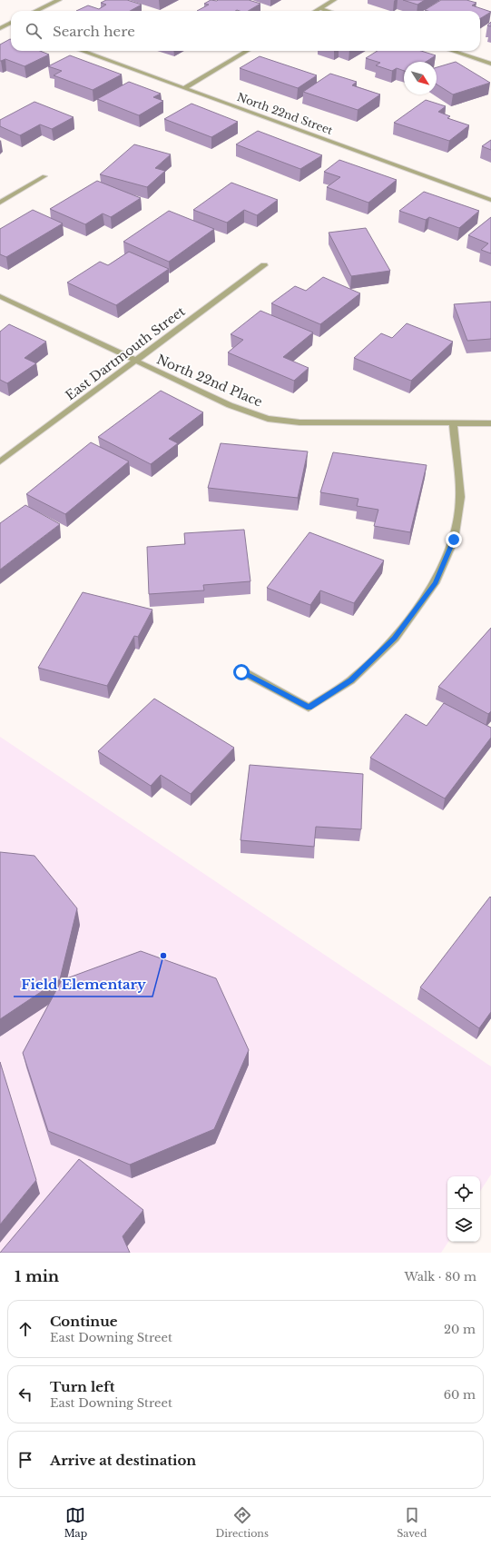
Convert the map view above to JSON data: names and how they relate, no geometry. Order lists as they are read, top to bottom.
{
  "streets": {
    "street": ["North 22nd Street", "East Dartmouth Street", "North 22nd Place"]
  },
  "crossings": [
    ["East Dartmouth Street", "North 22nd Place"]
  ],
  "places": ["Field Elementary"],
  "north": "bottom right",
  "page": {
    "search": "Search here",
    "heading": ["1 min", "Walk · 80 m"],
    "list": [
      ["Continue", "East Downing Street", "20 m"],
      ["Turn left", "East Downing Street", "60 m"],
      "Arrive at destination"
    ],
    "nav": ["Map", "Directions", "Saved"]
  }
}
